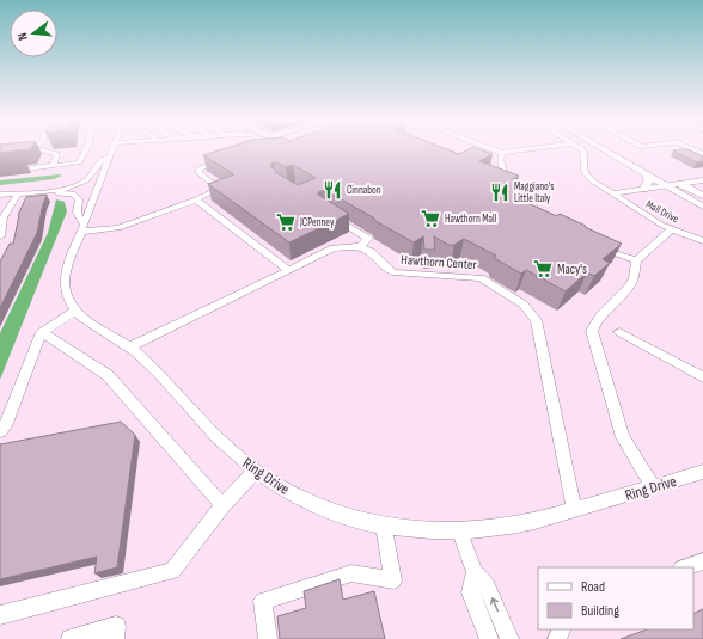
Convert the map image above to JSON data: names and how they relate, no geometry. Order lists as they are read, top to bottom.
{
  "streets": {
    "street": ["Mall Drive", "Hawthorn Center", "Ring Drive"]
  },
  "crossings": [
    ["Hawthorn Center", "Ring Drive"]
  ],
  "places": {
    "restaurant": ["Cinnabon", "Maggiano's Little Italy"],
    "supermarket": ["Hawthorn Mall", "JCPenney", "Macy's"]
  },
  "legend": ["Road", "Building"],
  "north": "left"
}
